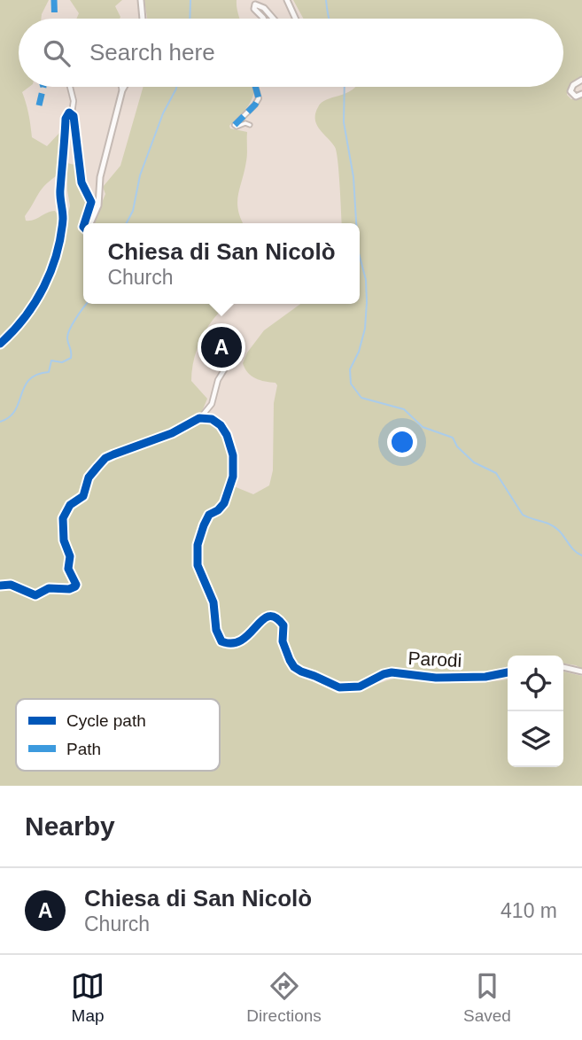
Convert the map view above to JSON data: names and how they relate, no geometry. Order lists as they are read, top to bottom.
{
  "streets": {
    "street": ["Parodi"]
  },
  "legend": ["Cycle path", "Path"],
  "page": {
    "search": "Search here",
    "popup": ["Chiesa di San Nicolò", "Church"],
    "pins": "A",
    "heading": "Nearby",
    "list": [
      {
        "mark": "A",
        "name": "Chiesa di San Nicolò",
        "note": "Church",
        "value": "410 m"
      }
    ],
    "nav": ["Map", "Directions", "Saved"]
  }
}
